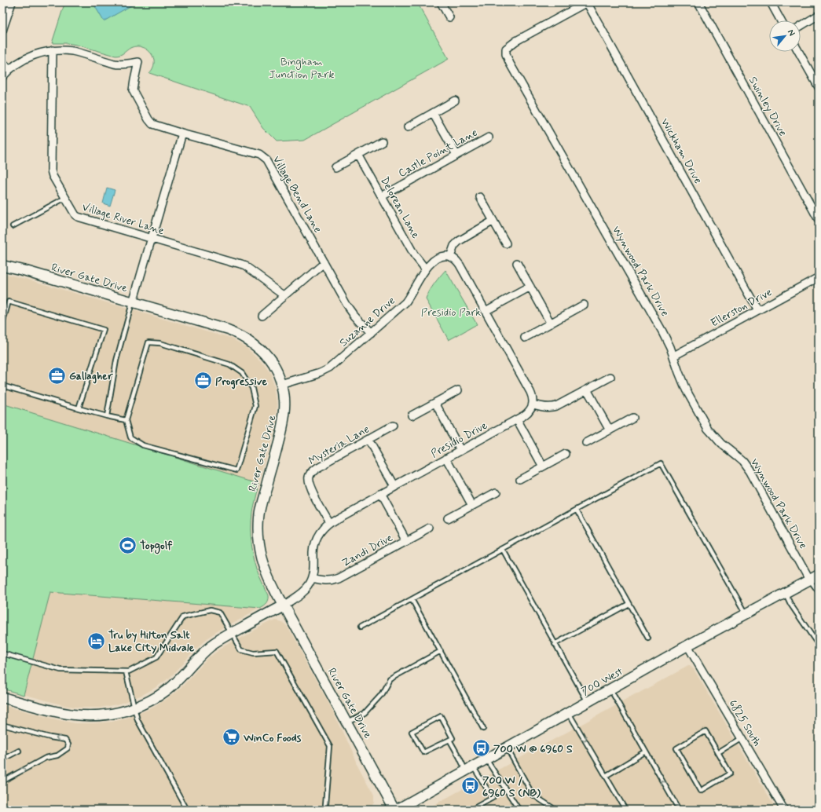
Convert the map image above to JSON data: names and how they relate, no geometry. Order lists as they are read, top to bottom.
{
  "streets": {
    "street": [
      "Swinley Drive",
      "Wickham Drive",
      "Castle Point Lane",
      "Village Bend Lane",
      "Delorean Lane",
      "Village River Lane",
      "Wynwood Park Drive",
      "River Gate Drive",
      "Ellerston Drive",
      "Suzanne Drive",
      "Presidio Drive",
      "Mysteria Lane",
      "Zandi Drive",
      "700 West",
      "6825 South"
    ]
  },
  "crossings": [
    ["Wickham Drive", "Wynwood Park Drive"],
    ["Wickham Drive", "Ellerston Drive"],
    ["Castle Point Lane", "Delorean Lane"],
    ["Village Bend Lane", "Village River Lane"],
    ["Village Bend Lane", "Suzanne Drive"],
    ["Delorean Lane", "Suzanne Drive"],
    ["Wynwood Park Drive", "Ellerston Drive"],
    ["Wynwood Park Drive", "700 West"],
    ["River Gate Drive", "Suzanne Drive"],
    ["River Gate Drive", "Presidio Drive"],
    ["River Gate Drive", "700 West"],
    ["Presidio Drive", "Mysteria Lane"],
    ["Presidio Drive", "Zandi Drive"],
    ["700 West", "6825 South"]
  ],
  "parks": ["Bingham Junction Park", "Presidio Park"],
  "places": {
    "office": ["Gallagher", "Progressive"],
    "sports": ["Topgolf"],
    "hotel": ["Tru by Hilton Salt Lake City Midvale"],
    "supermarket": ["WinCo Foods"],
    "bus stop": ["700 W @ 6960 S", "700 W / 6960 S (NB)"]
  },
  "north": "top right"
}
